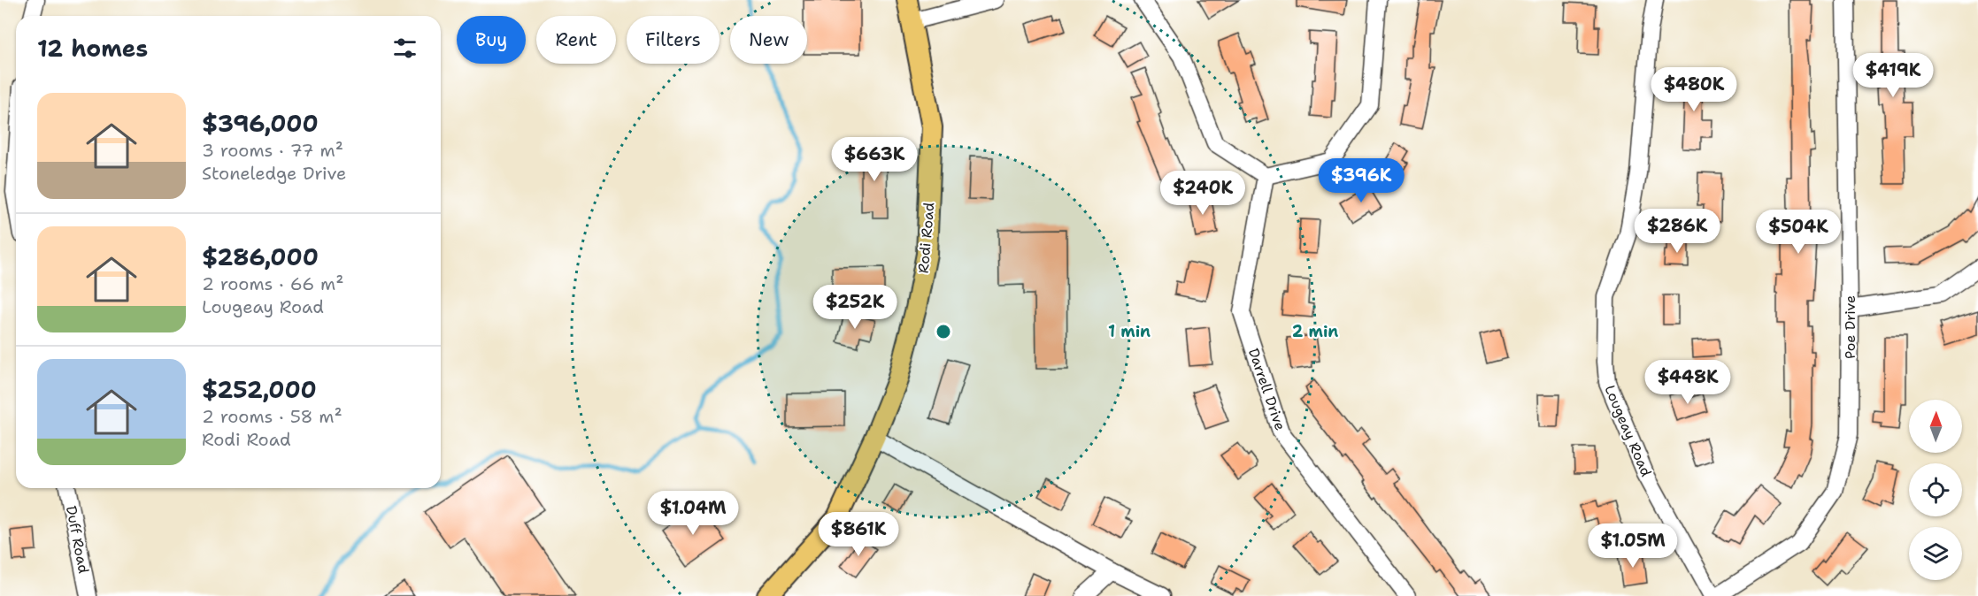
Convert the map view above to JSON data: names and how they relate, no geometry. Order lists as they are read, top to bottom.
{
  "streets": {
    "main road": ["Rodi Road"],
    "street": [
      "Poe Drive",
      "Darrell Drive",
      "Lougeay Road",
      "Duff Road"
    ]
  },
  "north": "top",
  "page": {
    "chip": [
      "Buy",
      "Rent",
      "Filters",
      "New"
    ],
    "heading": "12 homes",
    "price": [
      "$419K",
      "$480K",
      "$663K",
      "$396K",
      "$240K",
      "$286K",
      "$504K",
      "$252K",
      "$448K",
      "$1.04M",
      "$861K",
      "$1.05M"
    ],
    "list": [
      {
        "name": "$396,000",
        "note": "3 rooms · 77 m² · Stoneledge Drive"
      },
      {
        "name": "$286,000",
        "note": "2 rooms · 66 m² · Lougeay Road"
      },
      {
        "name": "$252,000",
        "note": "2 rooms · 58 m² · Rodi Road"
      }
    ]
  },
  "rings": ["1 min", "2 min"]
}
